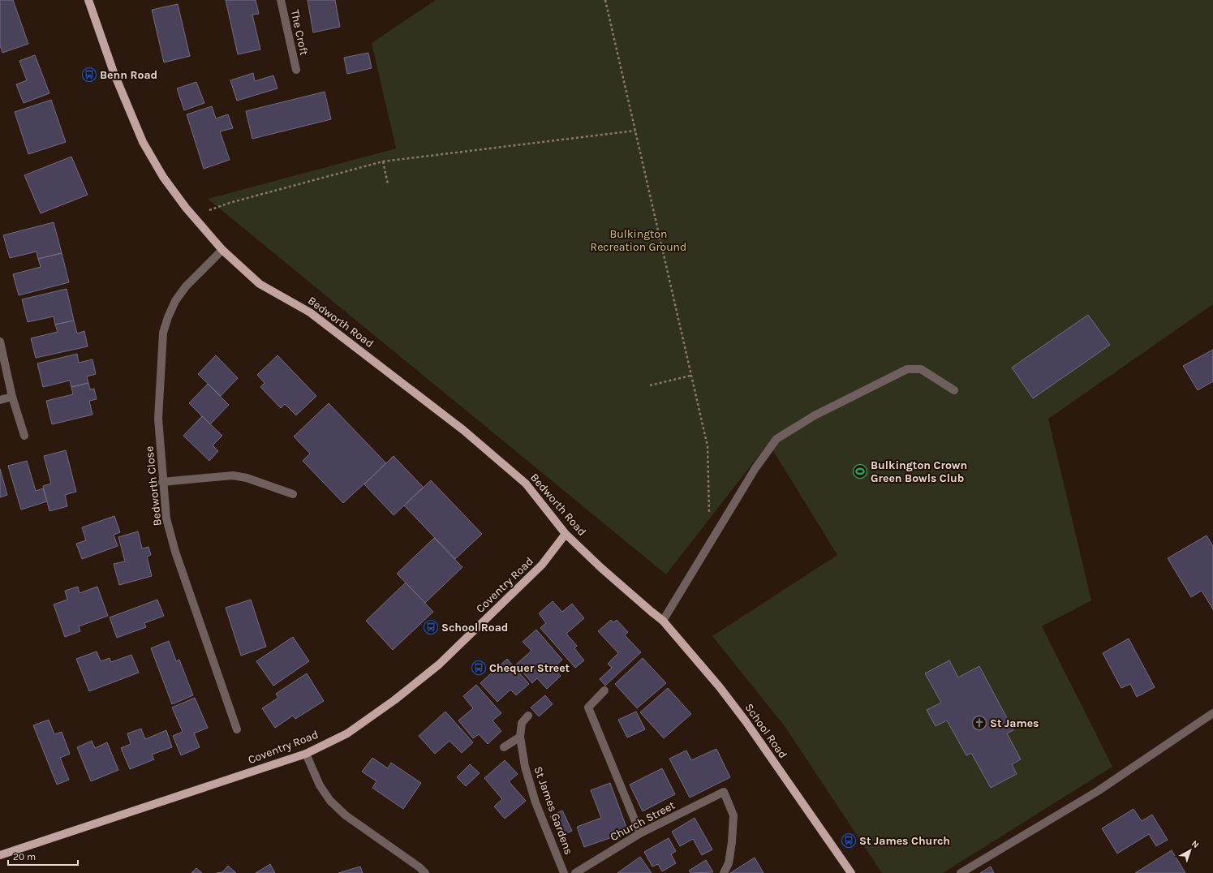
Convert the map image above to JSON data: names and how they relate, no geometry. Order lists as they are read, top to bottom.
{
  "streets": {
    "main road": ["Bedworth Road", "Coventry Road", "School Road"],
    "street": [
      "The Croft",
      "Bedworth Close",
      "St James Gardens",
      "Church Street"
    ]
  },
  "crossings": [
    ["Bedworth Road", "Bedworth Close"],
    ["Bedworth Road", "Coventry Road"],
    ["Bedworth Road", "School Road"]
  ],
  "parks": ["Bulkington Recreation Ground"],
  "places": {
    "bus stop": [
      "Benn Road",
      "School Road",
      "Chequer Street",
      "St James Church"
    ],
    "sports": ["Bulkington Crown Green Bowls Club"],
    "church": ["St James"]
  },
  "scale_bar": "20 m",
  "north": "top right"
}
